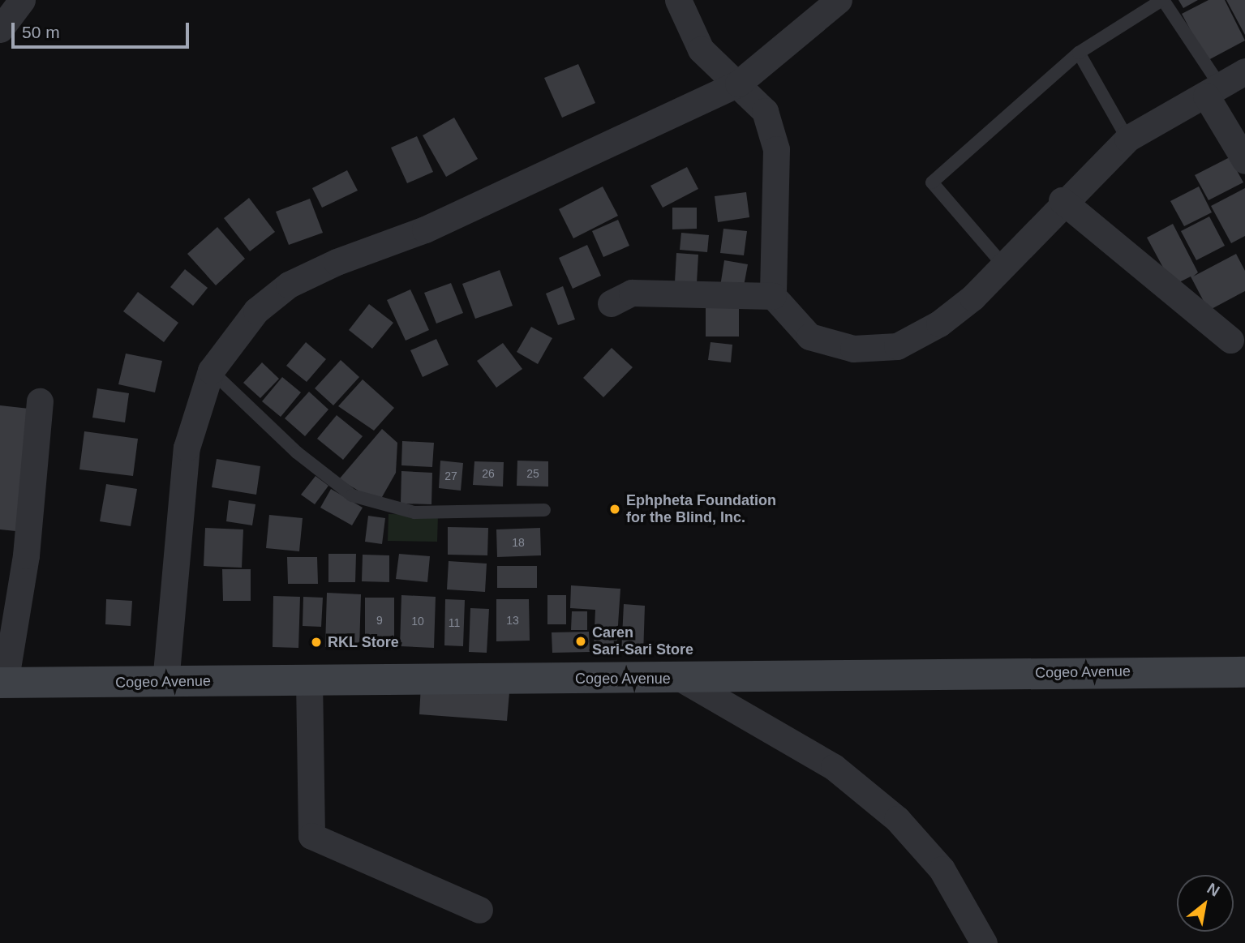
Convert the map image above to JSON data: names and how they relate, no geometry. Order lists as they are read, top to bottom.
{
  "streets": {
    "street": ["Cogeo Avenue"]
  },
  "places": ["Ephpheta Foundation for the Blind, Inc.", "Caren Sari-Sari Store", "RKL Store"],
  "house_numbers": [
    "26",
    "25",
    "27",
    "18",
    "9",
    "13",
    "10",
    "11"
  ],
  "scale_bar": "50 m",
  "north": "top right"
}
